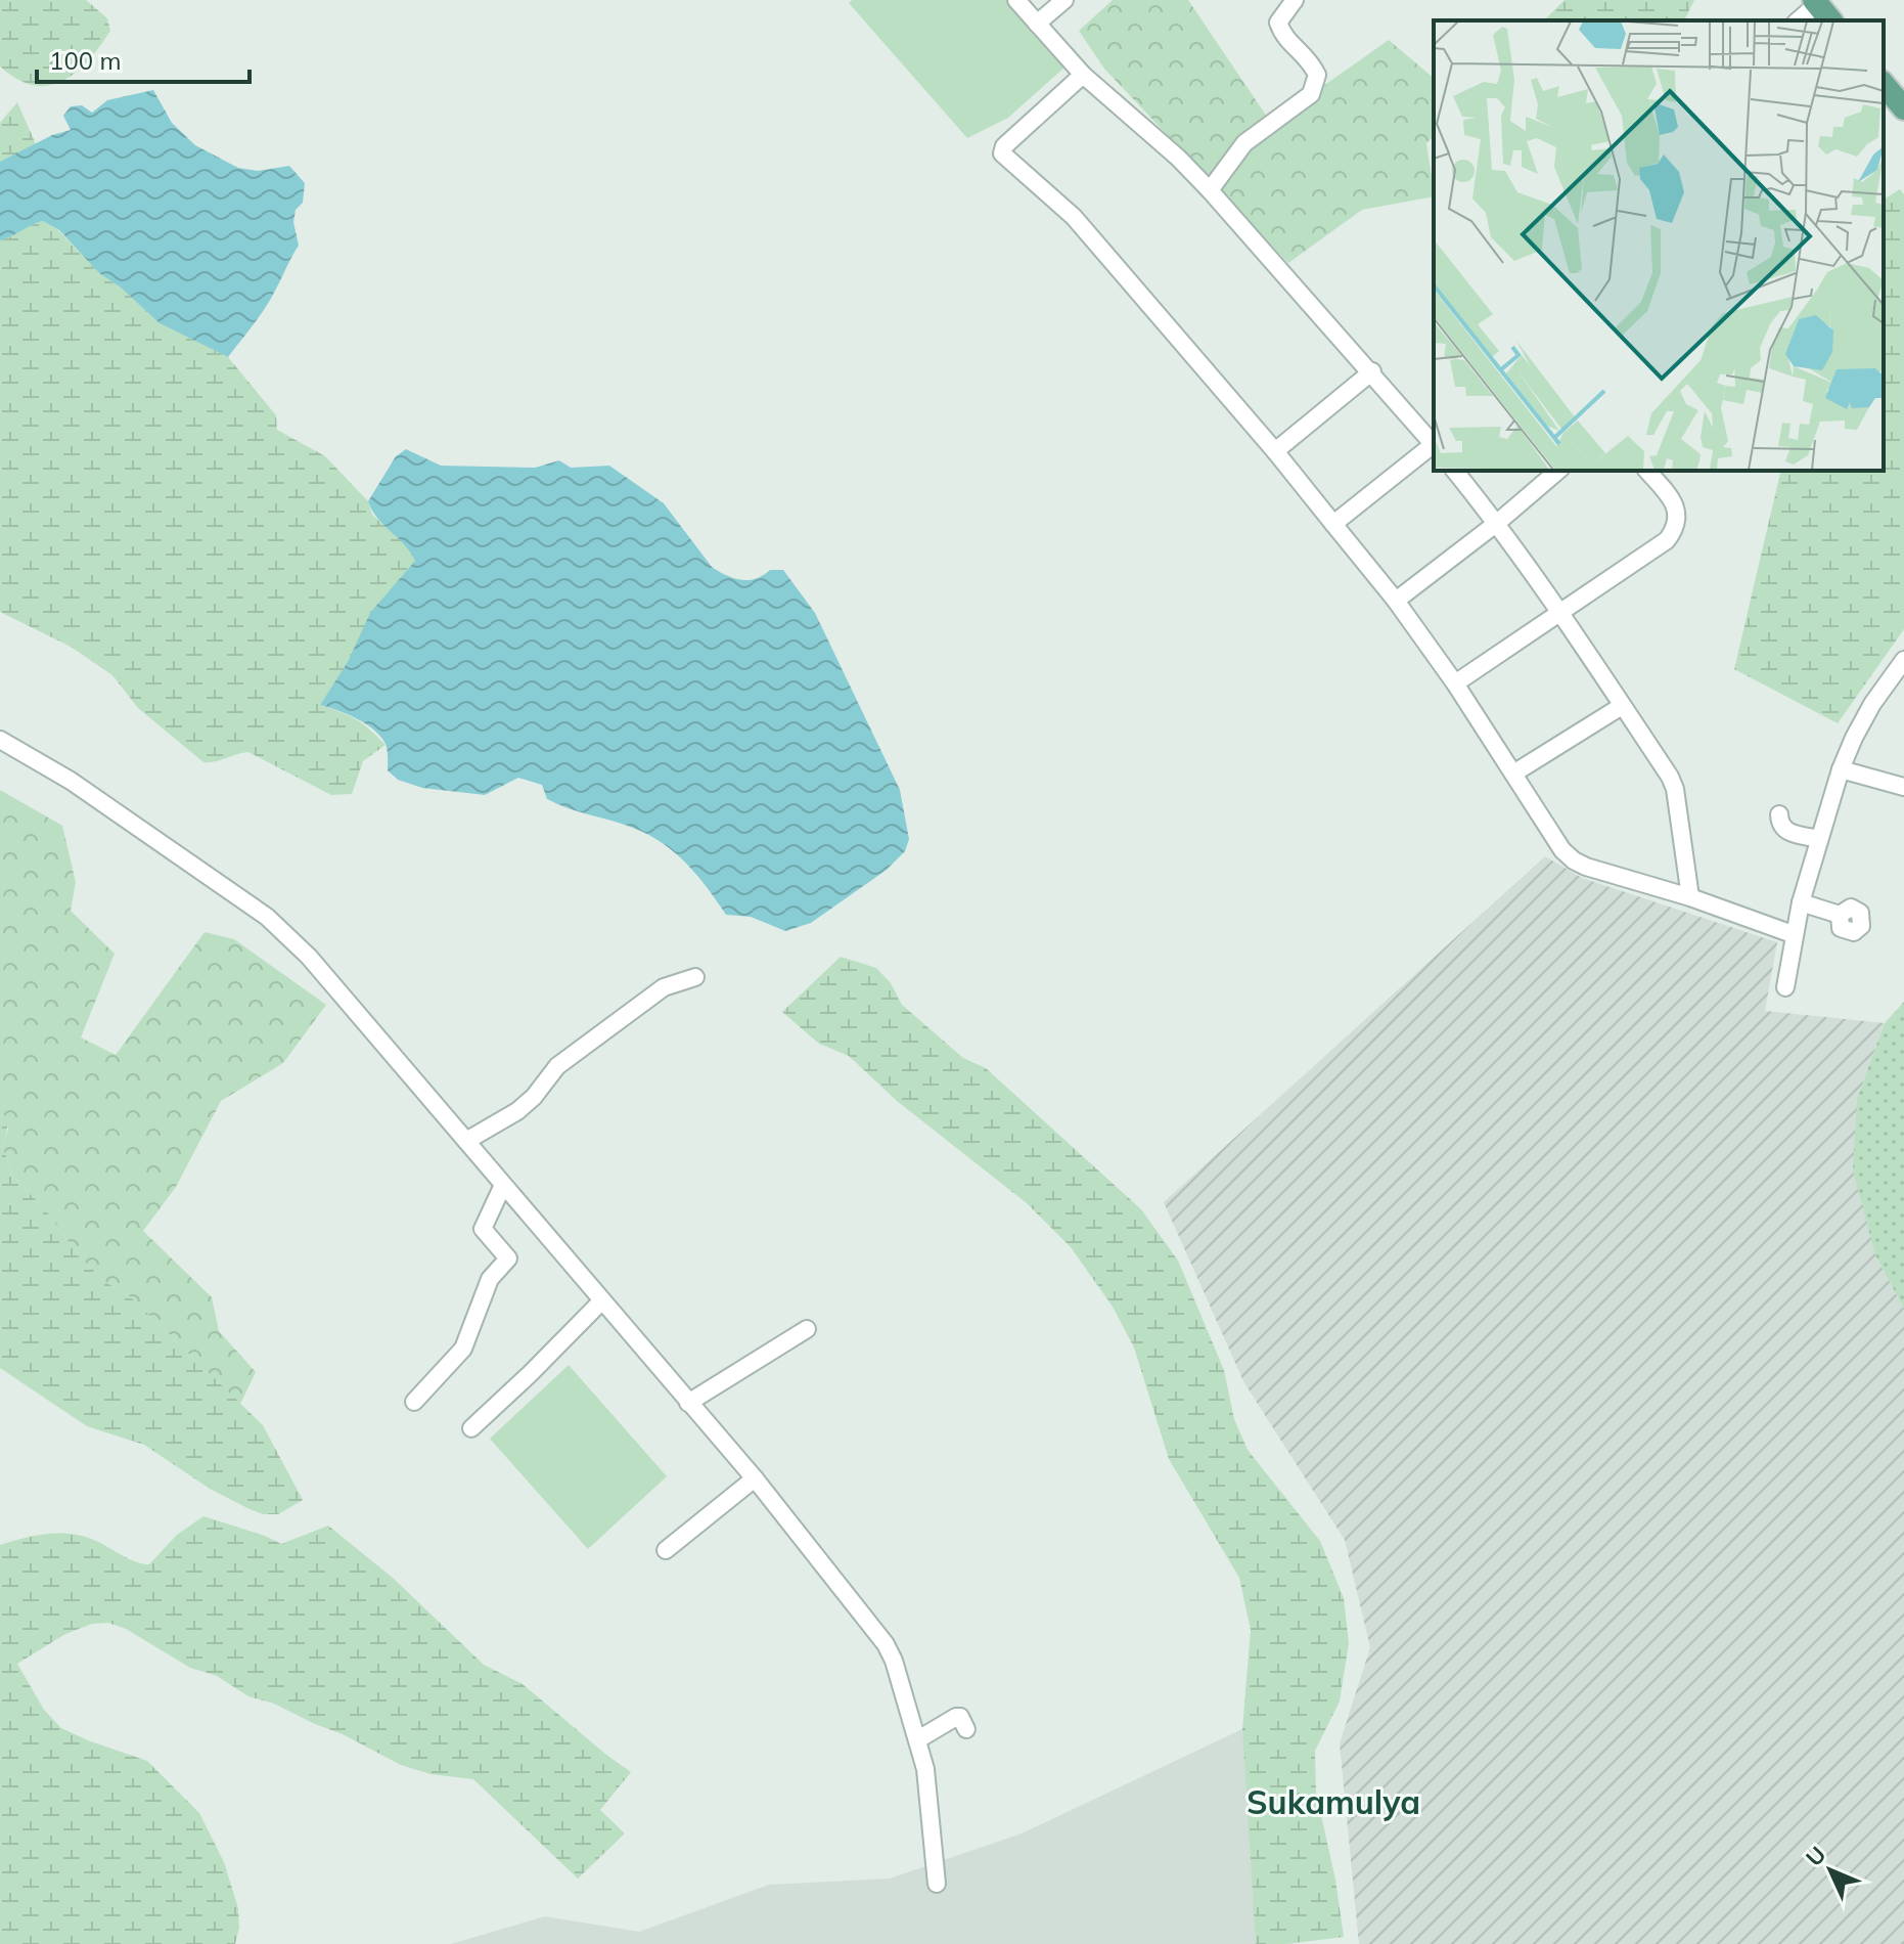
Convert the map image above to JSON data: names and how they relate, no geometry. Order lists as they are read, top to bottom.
{
  "districts": ["Sukamulya"],
  "scale_bar": "100 m",
  "north": "top left"
}
